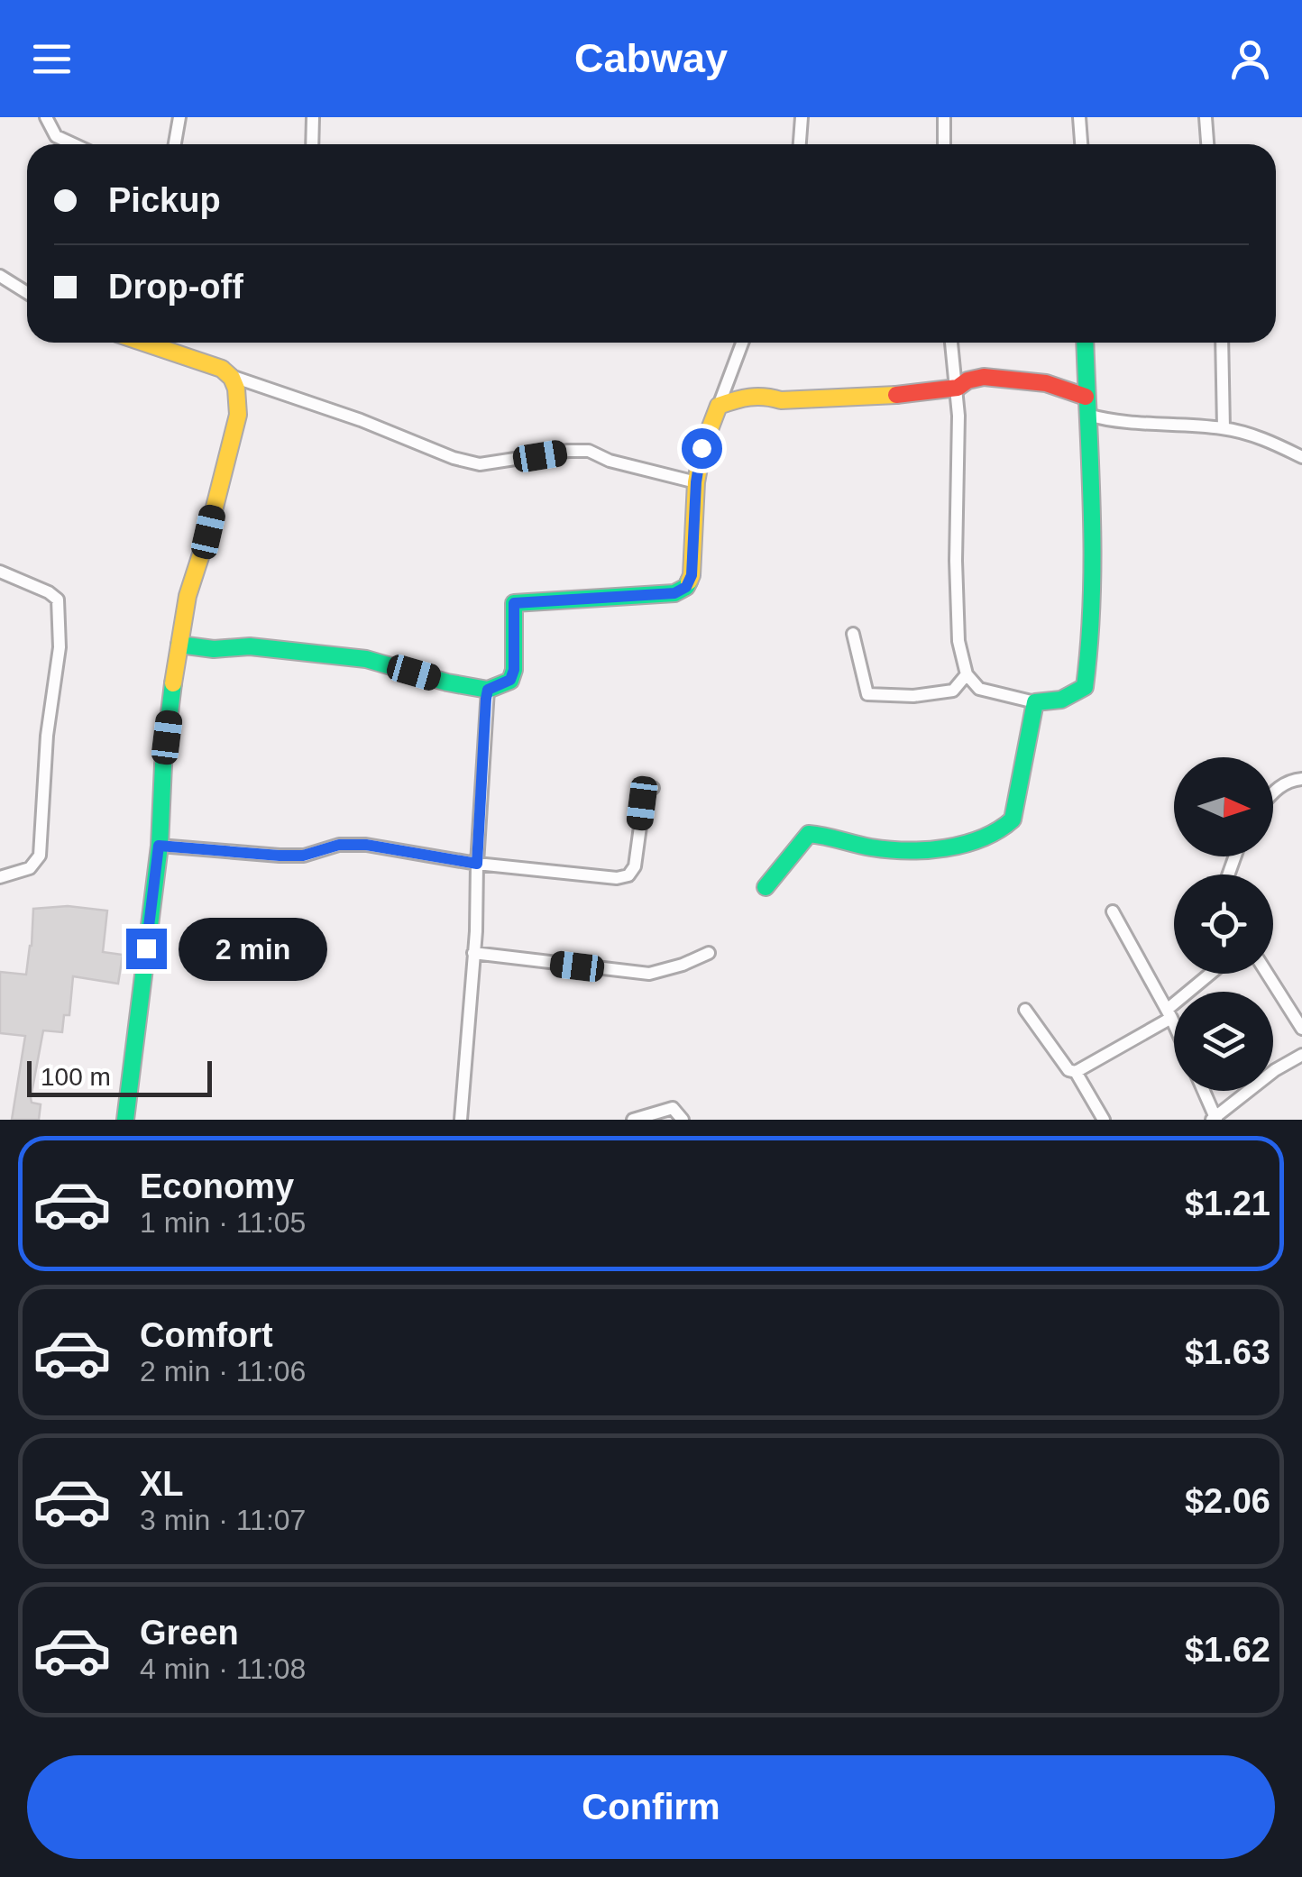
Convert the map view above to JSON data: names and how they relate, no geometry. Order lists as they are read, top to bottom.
{
  "scale_bar": "100 m",
  "north": "right",
  "page": {
    "header": "Cabway",
    "banner": ["Pickup", "Drop-off"],
    "bubble": "2 min",
    "scale": "100 m",
    "list": [
      {
        "name": "Economy",
        "note": "1 min · 11:05",
        "value": "$1.21"
      },
      {
        "name": "Comfort",
        "note": "2 min · 11:06",
        "value": "$1.63"
      },
      {
        "name": "XL",
        "note": "3 min · 11:07",
        "value": "$2.06"
      },
      {
        "name": "Green",
        "note": "4 min · 11:08",
        "value": "$1.62"
      }
    ],
    "buttons": "Confirm"
  }
}
